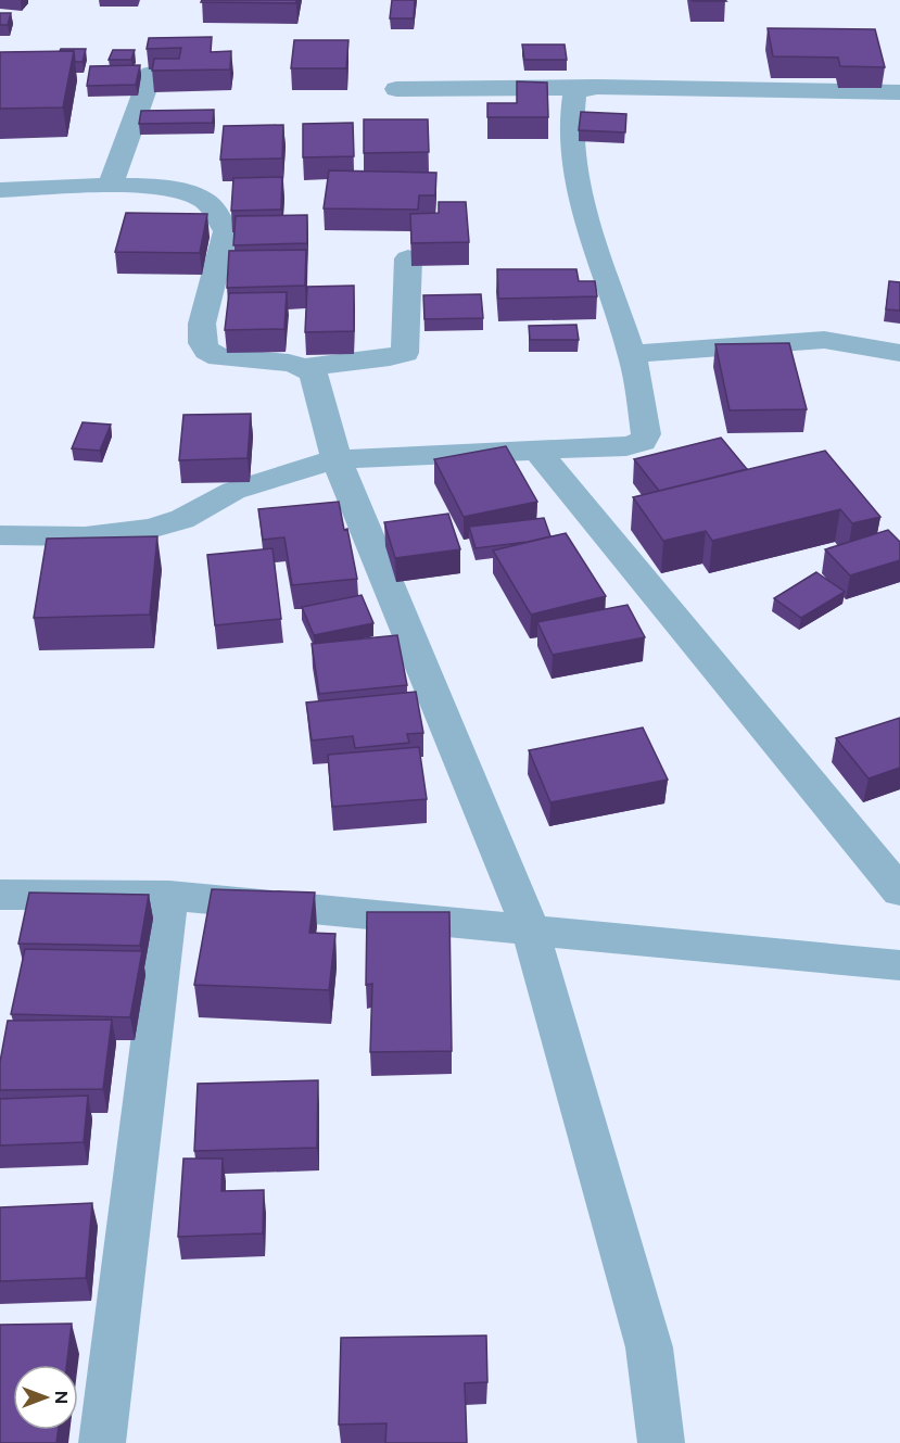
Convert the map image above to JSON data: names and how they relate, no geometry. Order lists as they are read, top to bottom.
{
  "north": "right"
}
